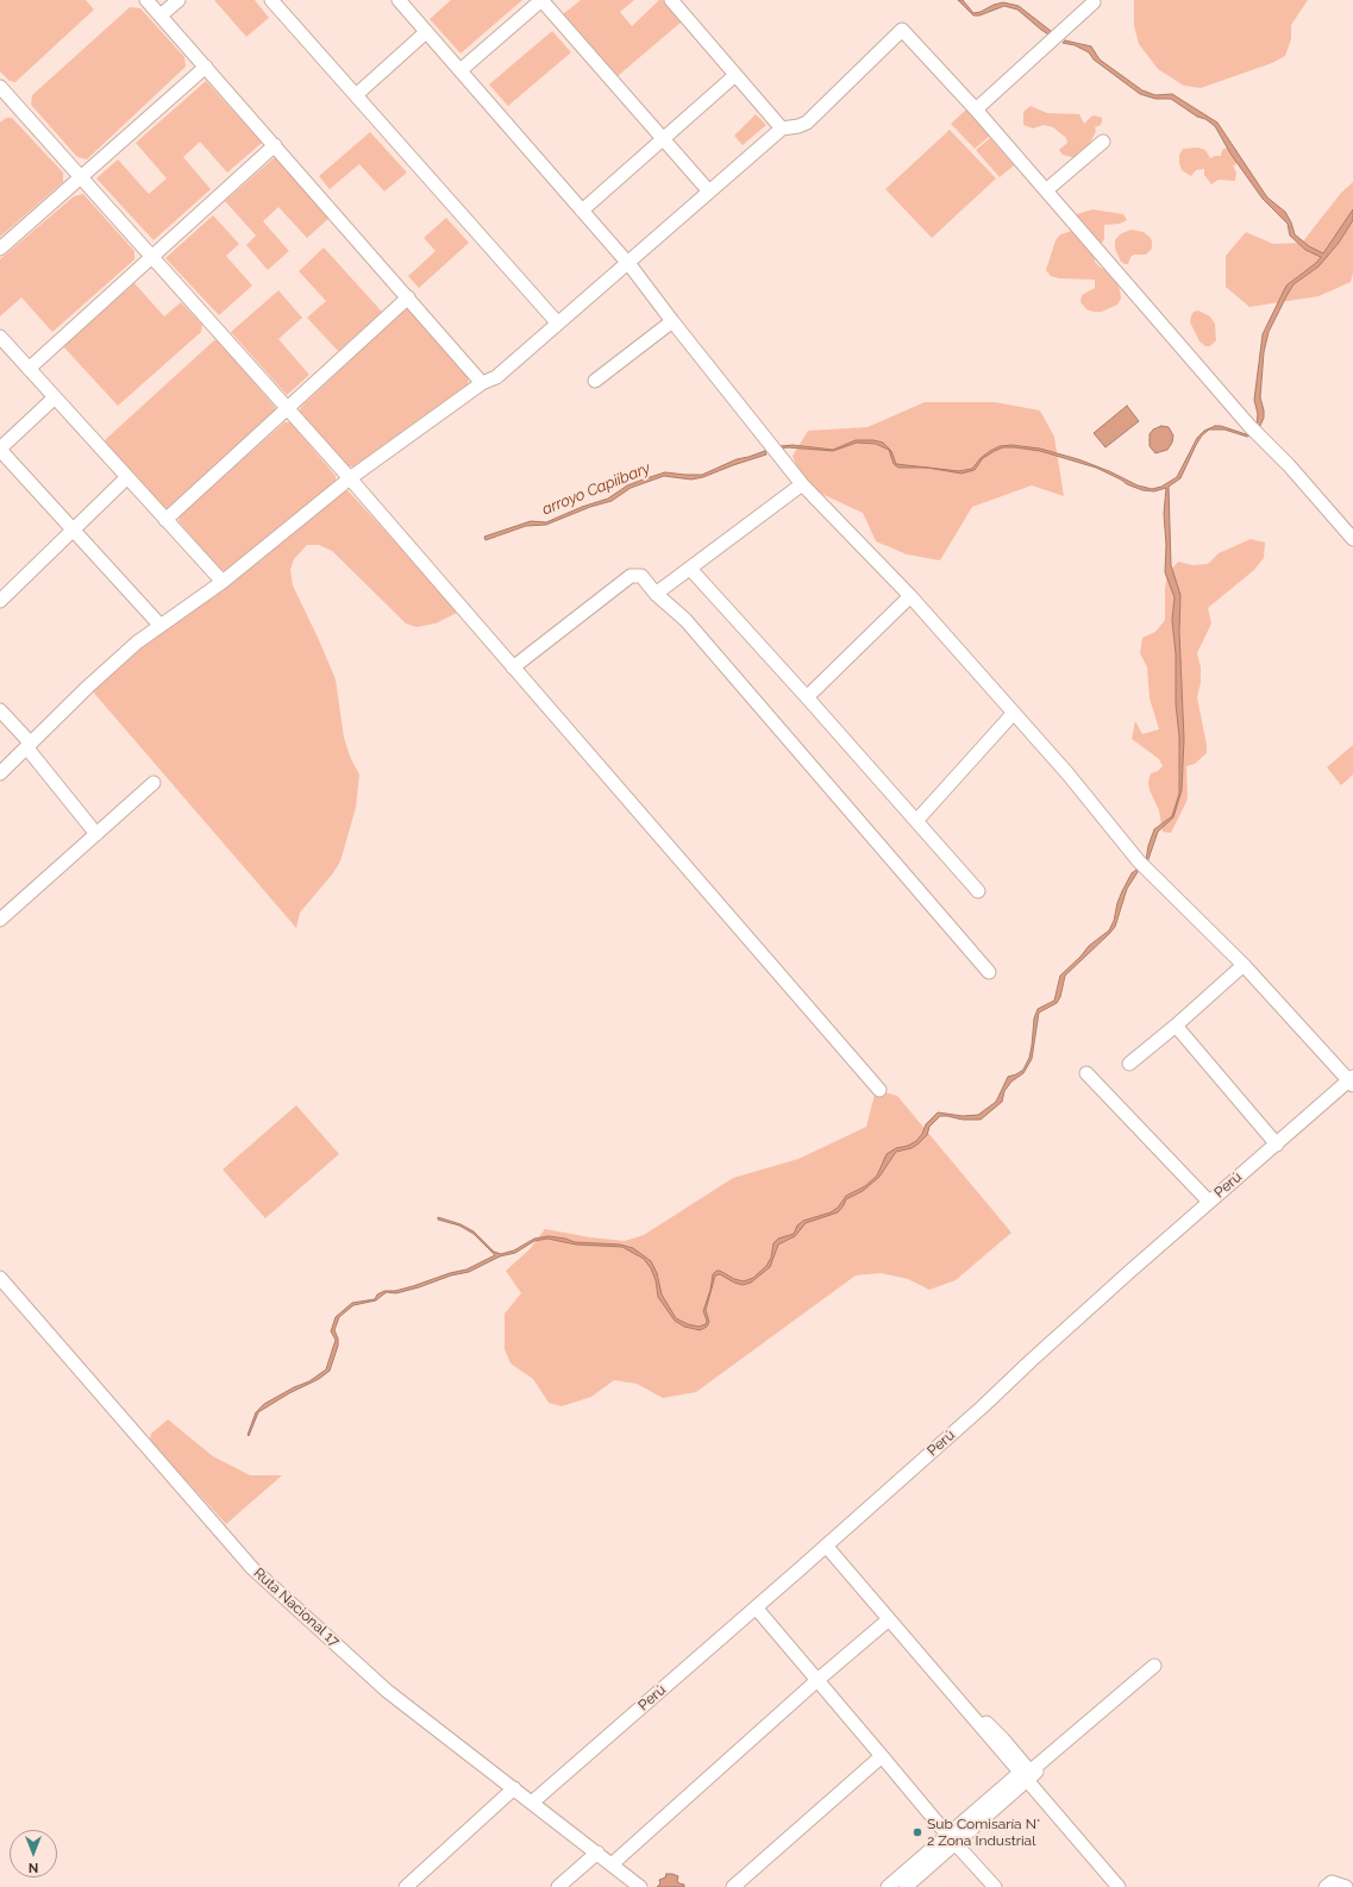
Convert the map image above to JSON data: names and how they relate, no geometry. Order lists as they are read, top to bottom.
{
  "streets": {
    "street": ["Perú", "Ruta Nacional 17"]
  },
  "crossings": [
    ["Perú", "Ruta Nacional 17"]
  ],
  "water": ["arroyo Capiibary"],
  "places": ["Sub Comisaría N° 2 Zona Industrial"],
  "north": "bottom"
}
